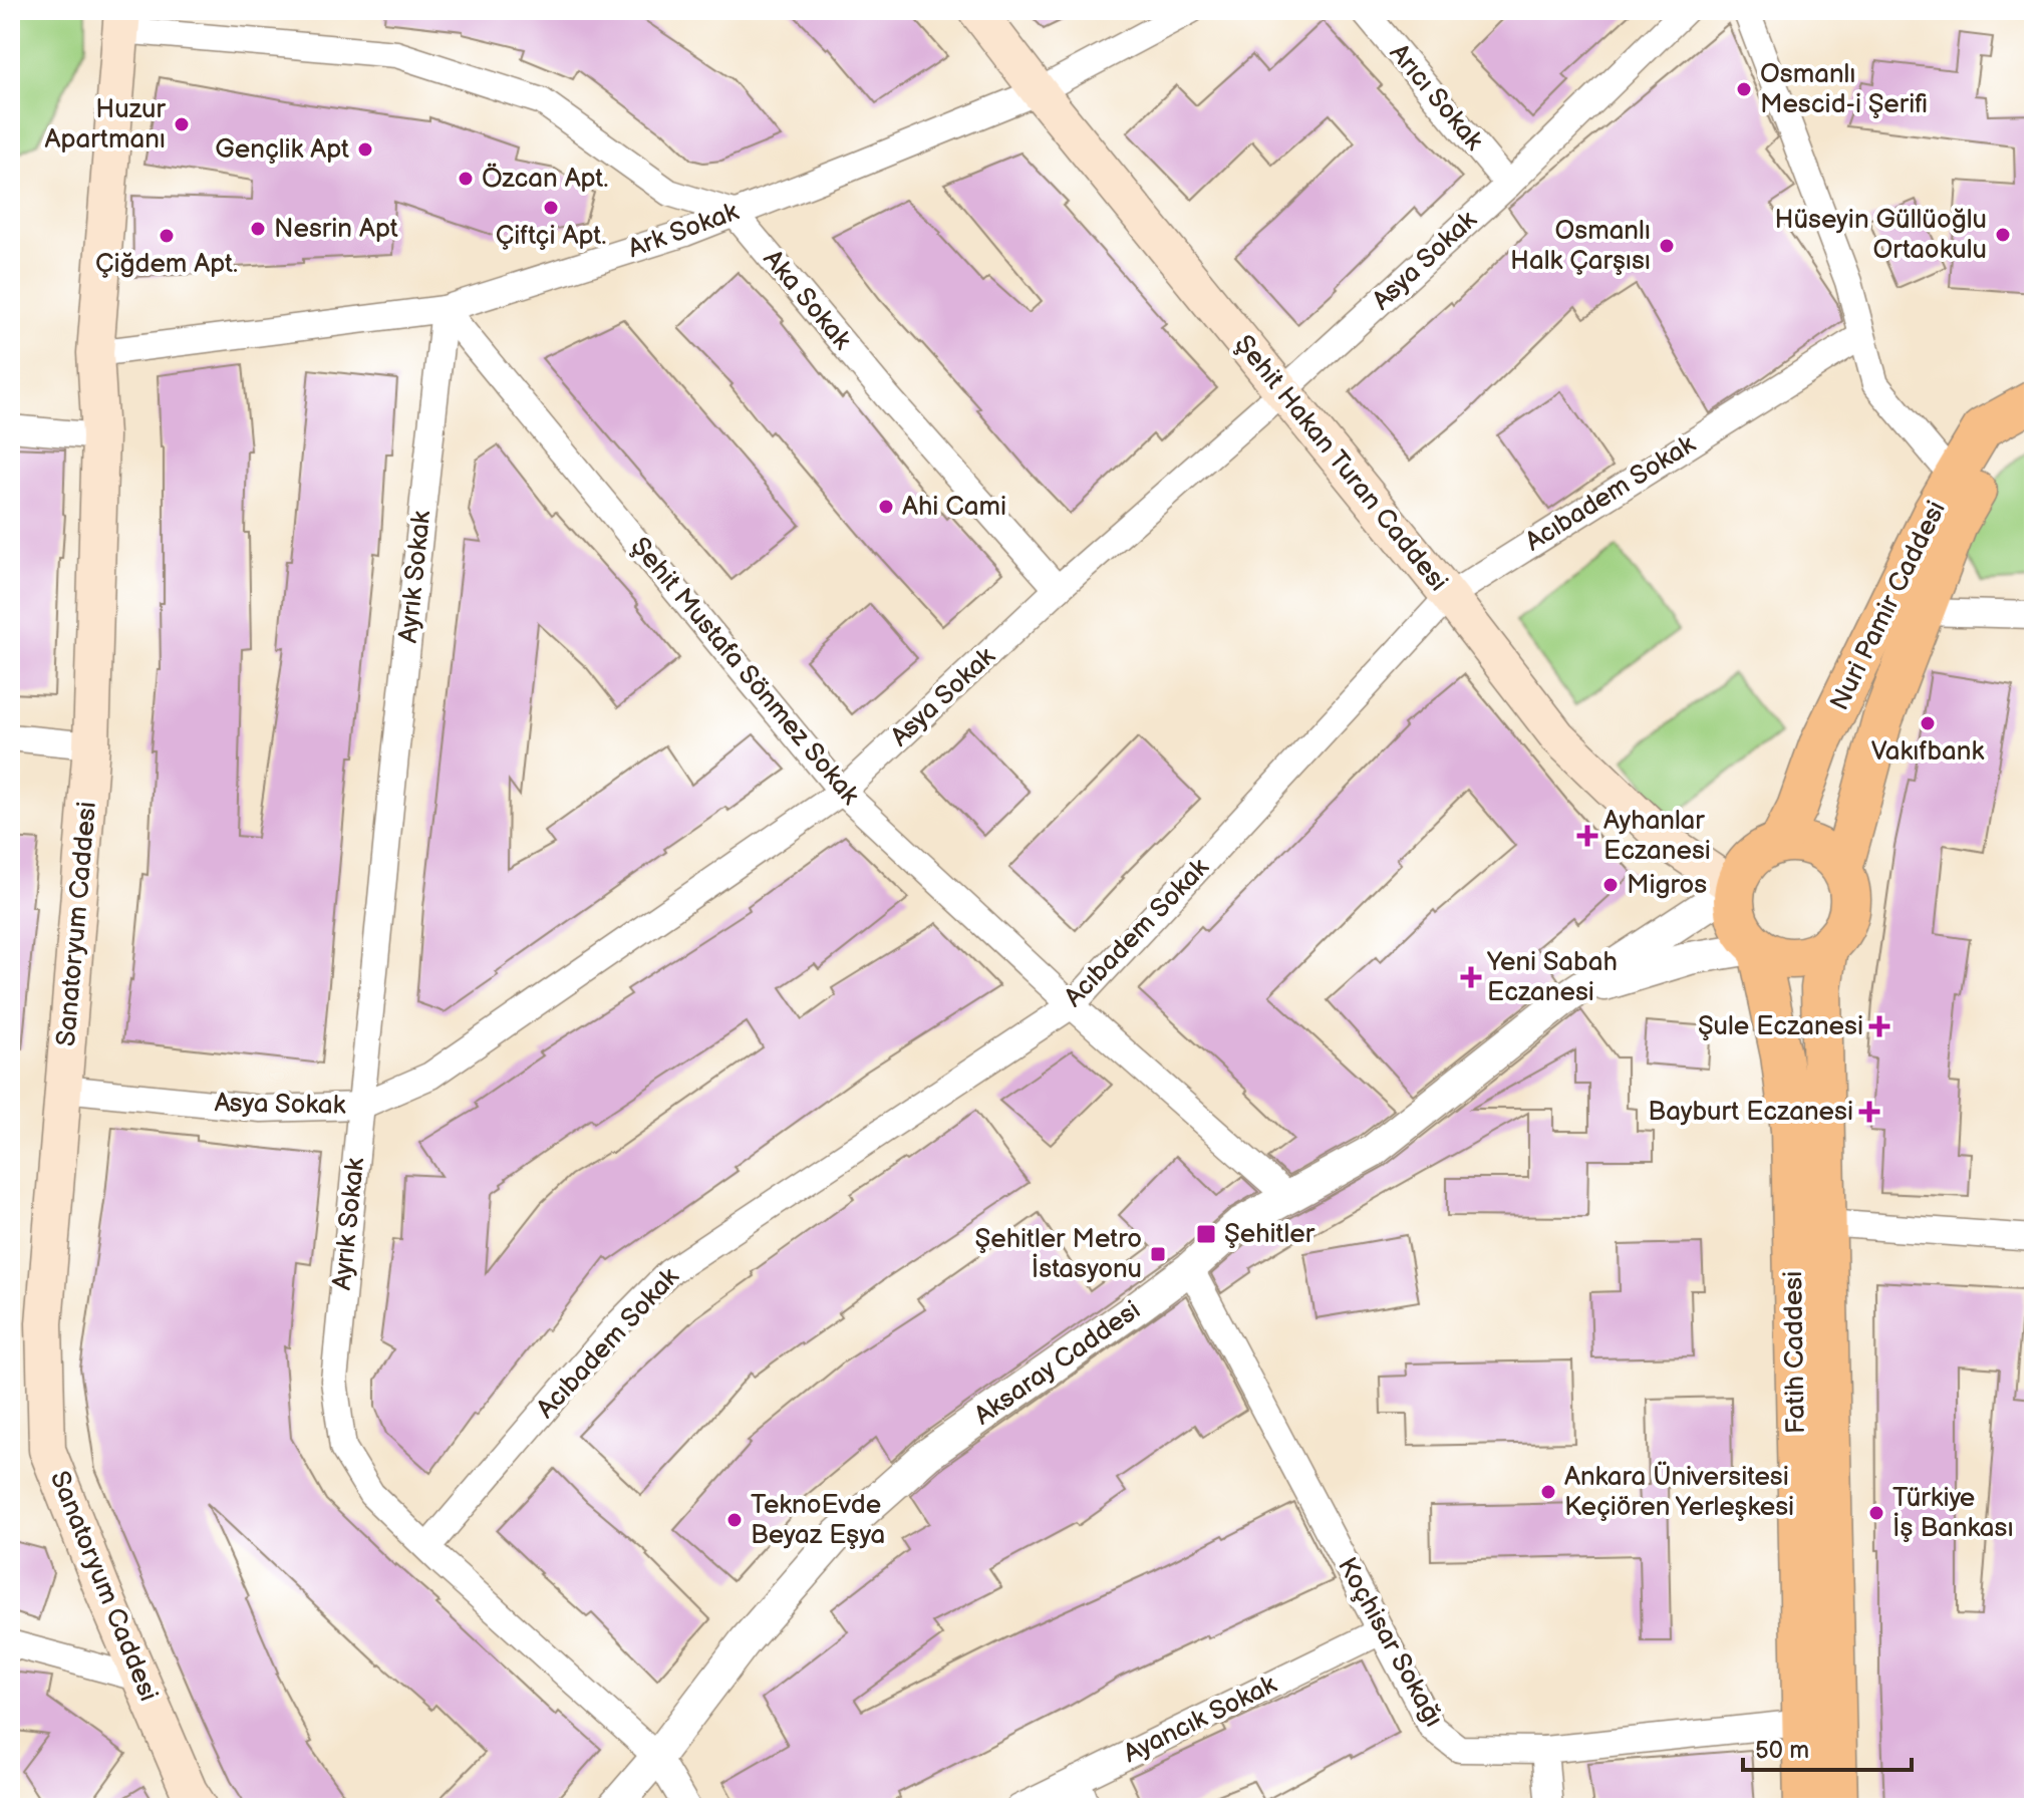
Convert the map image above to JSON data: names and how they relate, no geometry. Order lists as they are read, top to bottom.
{
  "streets": {
    "main road": [
      "Şehit Hakan Turan Caddesi",
      "Nuri Pamir Caddesi",
      "Sanatoryum Caddesi",
      "Fatih Caddesi"
    ],
    "street": [
      "Arıcı Sokak",
      "Ark Sokak",
      "Asya Sokak",
      "Aka Sokak",
      "Acıbadem Sokak",
      "Ayrık Sokak",
      "Şehit Mustafa Sönmez Sokak",
      "Aksaray Caddesi",
      "Koçhisar Sokağı",
      "Ayancık Sokak"
    ]
  },
  "crossings": [
    ["Arıcı Sokak", "Asya Sokak"],
    ["Ark Sokak", "Aka Sokak"],
    ["Ark Sokak", "Şehit Hakan Turan Caddesi"],
    ["Ark Sokak", "Ayrık Sokak"],
    ["Ark Sokak", "Şehit Mustafa Sönmez Sokak"],
    ["Ark Sokak", "Sanatoryum Caddesi"],
    ["Asya Sokak", "Aka Sokak"],
    ["Asya Sokak", "Şehit Hakan Turan Caddesi"],
    ["Asya Sokak", "Ayrık Sokak"],
    ["Asya Sokak", "Şehit Mustafa Sönmez Sokak"],
    ["Asya Sokak", "Sanatoryum Caddesi"],
    ["Şehit Hakan Turan Caddesi", "Acıbadem Sokak"],
    ["Şehit Hakan Turan Caddesi", "Nuri Pamir Caddesi"],
    ["Şehit Hakan Turan Caddesi", "Fatih Caddesi"],
    ["Şehit Hakan Turan Caddesi", "Aksaray Caddesi"],
    ["Acıbadem Sokak", "Ayrık Sokak"],
    ["Acıbadem Sokak", "Şehit Mustafa Sönmez Sokak"],
    ["Ayrık Sokak", "Şehit Mustafa Sönmez Sokak"],
    ["Ayrık Sokak", "Aksaray Caddesi"],
    ["Nuri Pamir Caddesi", "Fatih Caddesi"],
    ["Nuri Pamir Caddesi", "Aksaray Caddesi"],
    ["Şehit Mustafa Sönmez Sokak", "Aksaray Caddesi"],
    ["Fatih Caddesi", "Aksaray Caddesi"],
    ["Fatih Caddesi", "Koçhisar Sokağı"],
    ["Aksaray Caddesi", "Koçhisar Sokağı"],
    ["Koçhisar Sokağı", "Ayancık Sokak"]
  ],
  "places": {
    "other": [
      "Osmanlı Mescid-i Şerifi",
      "Huzur Apartmanı",
      "Gençlik Apt",
      "Özcan Apt.",
      "Çiftçi Apt.",
      "Nesrin Apt",
      "Hüseyin Güllüoğlu Ortaokulu",
      "Çiğdem Apt.",
      "Osmanlı Halk Çarşısı",
      "Ahi Cami",
      "Vakıfbank",
      "Migros",
      "Ankara Üniversitesi Keçiören Yerleşkesi",
      "Türkiye İş Bankası",
      "TeknoEvde Beyaz Eşya"
    ],
    "health": [
      "Ayhanlar Eczanesi",
      "Yeni Sabah Eczanesi",
      "Şule Eczanesi",
      "Bayburt Eczanesi"
    ],
    "transit": ["Şehitler", "Şehitler Metro İstasyonu"]
  },
  "scale_bar": "50 m"
}
